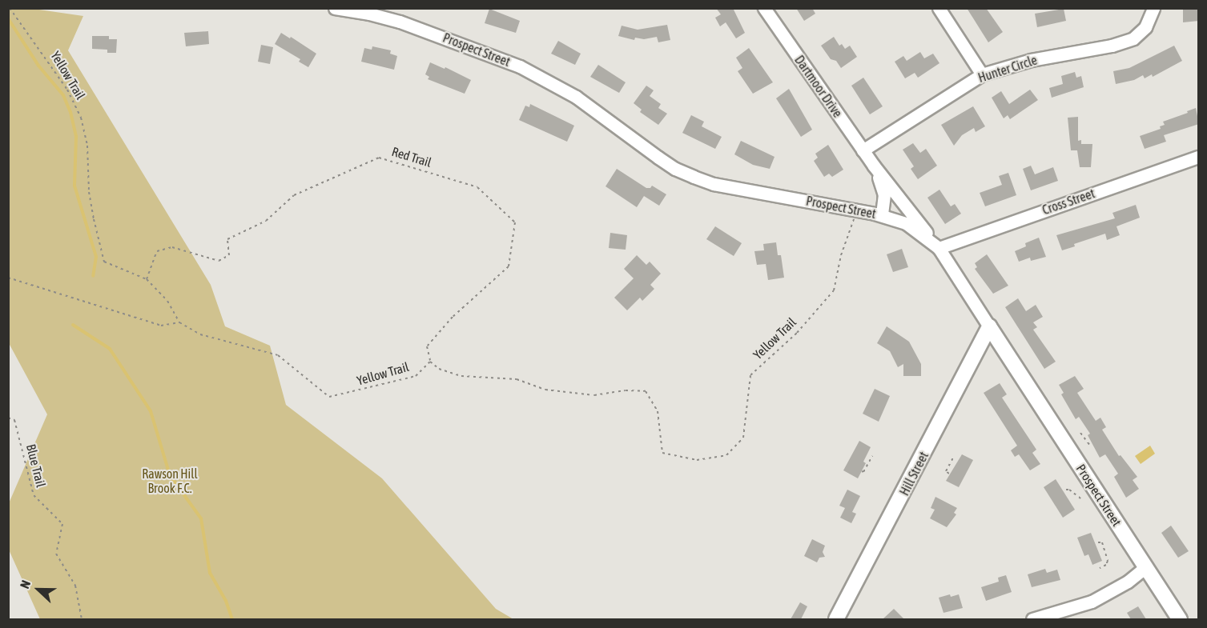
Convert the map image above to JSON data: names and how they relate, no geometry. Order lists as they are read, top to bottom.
{
  "streets": {
    "street": [
      "Prospect Street",
      "Hunter Circle",
      "Dartmoor Drive",
      "Cross Street",
      "Hill Street"
    ],
    "path": ["Yellow Trail", "Red Trail", "Blue Trail"]
  },
  "crossings": [
    ["Prospect Street", "Yellow Trail"],
    ["Prospect Street", "Dartmoor Drive"],
    ["Prospect Street", "Cross Street"],
    ["Prospect Street", "Hill Street"],
    ["Hunter Circle", "Dartmoor Drive"],
    ["Yellow Trail", "Red Trail"],
    ["Dartmoor Drive", "Cross Street"]
  ],
  "parks": ["Rawson Hill Brook F.C."],
  "north": "left"
}
